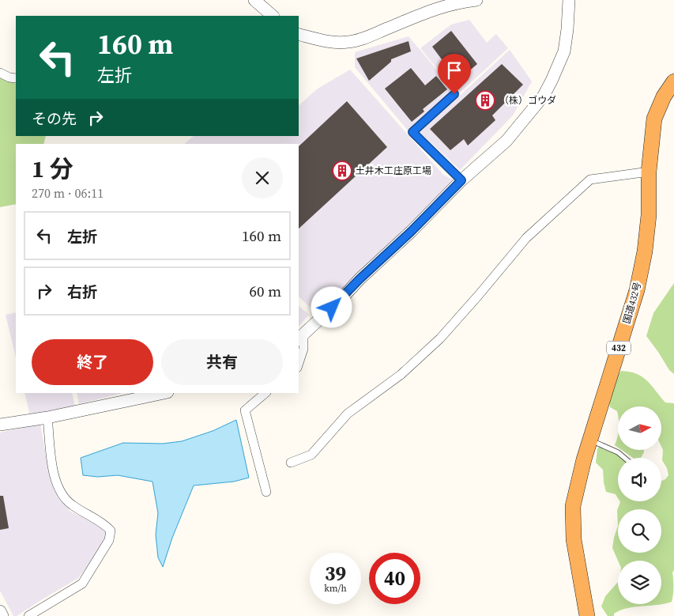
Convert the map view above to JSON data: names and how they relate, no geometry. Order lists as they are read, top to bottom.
{
  "streets": {
    "highway": ["国道432号", "432"]
  },
  "places": {
    "building": ["（株）ゴウダ", "土井木工庄原工場"]
  },
  "north": "right",
  "page": {
    "turn": ["160 m", "左折"],
    "then": "その先",
    "heading": ["1 分", "270 m · 06:11"],
    "list": [
      {
        "name": "左折",
        "value": "160 m"
      },
      {
        "name": "右折",
        "value": "60 m"
      }
    ],
    "buttons": ["終了", "共有"],
    "speed": "39 km/h",
    "limit": "40"
  }
}
